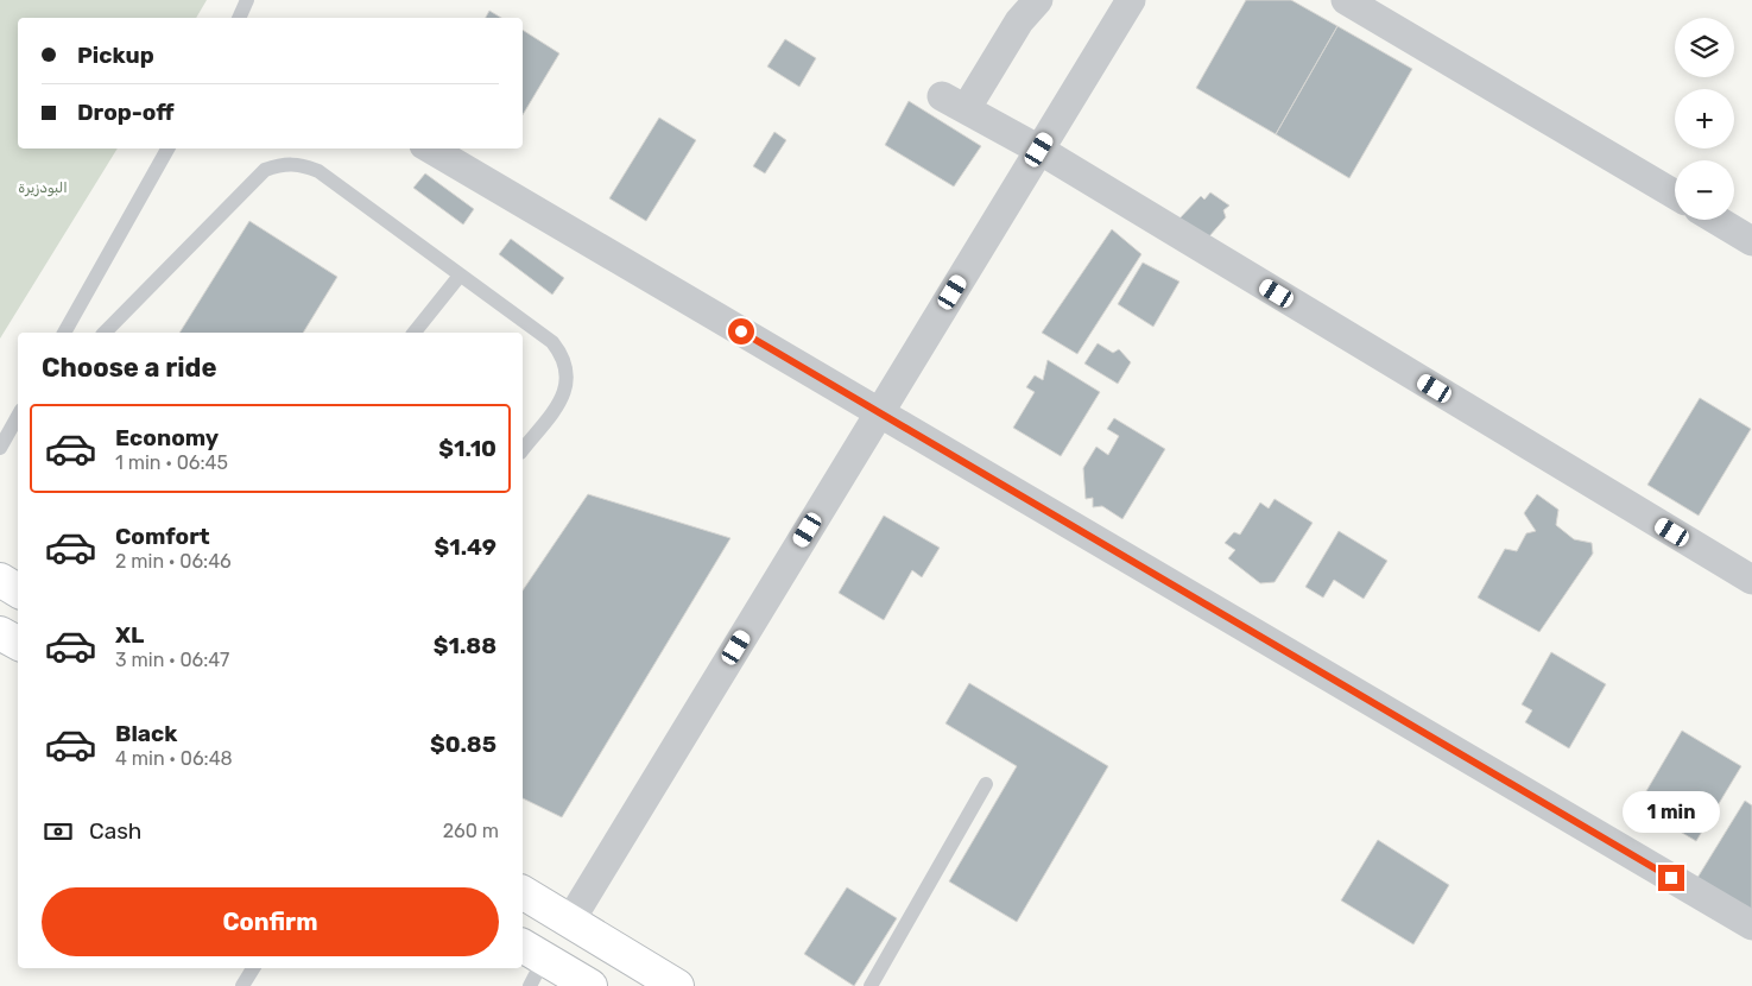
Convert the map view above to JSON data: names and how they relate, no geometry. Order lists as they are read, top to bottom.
{
  "parks": ["البودزيرة"],
  "page": {
    "map_buttons": ["+", "−"],
    "banner": ["Pickup", "Drop-off"],
    "heading": "Choose a ride",
    "list": [
      {
        "name": "Economy",
        "note": "1 min · 06:45",
        "value": "$1.10"
      },
      {
        "name": "Comfort",
        "note": "2 min · 06:46",
        "value": "$1.49"
      },
      {
        "name": "XL",
        "note": "3 min · 06:47",
        "value": "$1.88"
      },
      {
        "name": "Black",
        "note": "4 min · 06:48",
        "value": "$0.85"
      }
    ],
    "bubble": "1 min",
    "pay": ["Cash", "260 m"],
    "buttons": "Confirm"
  }
}
